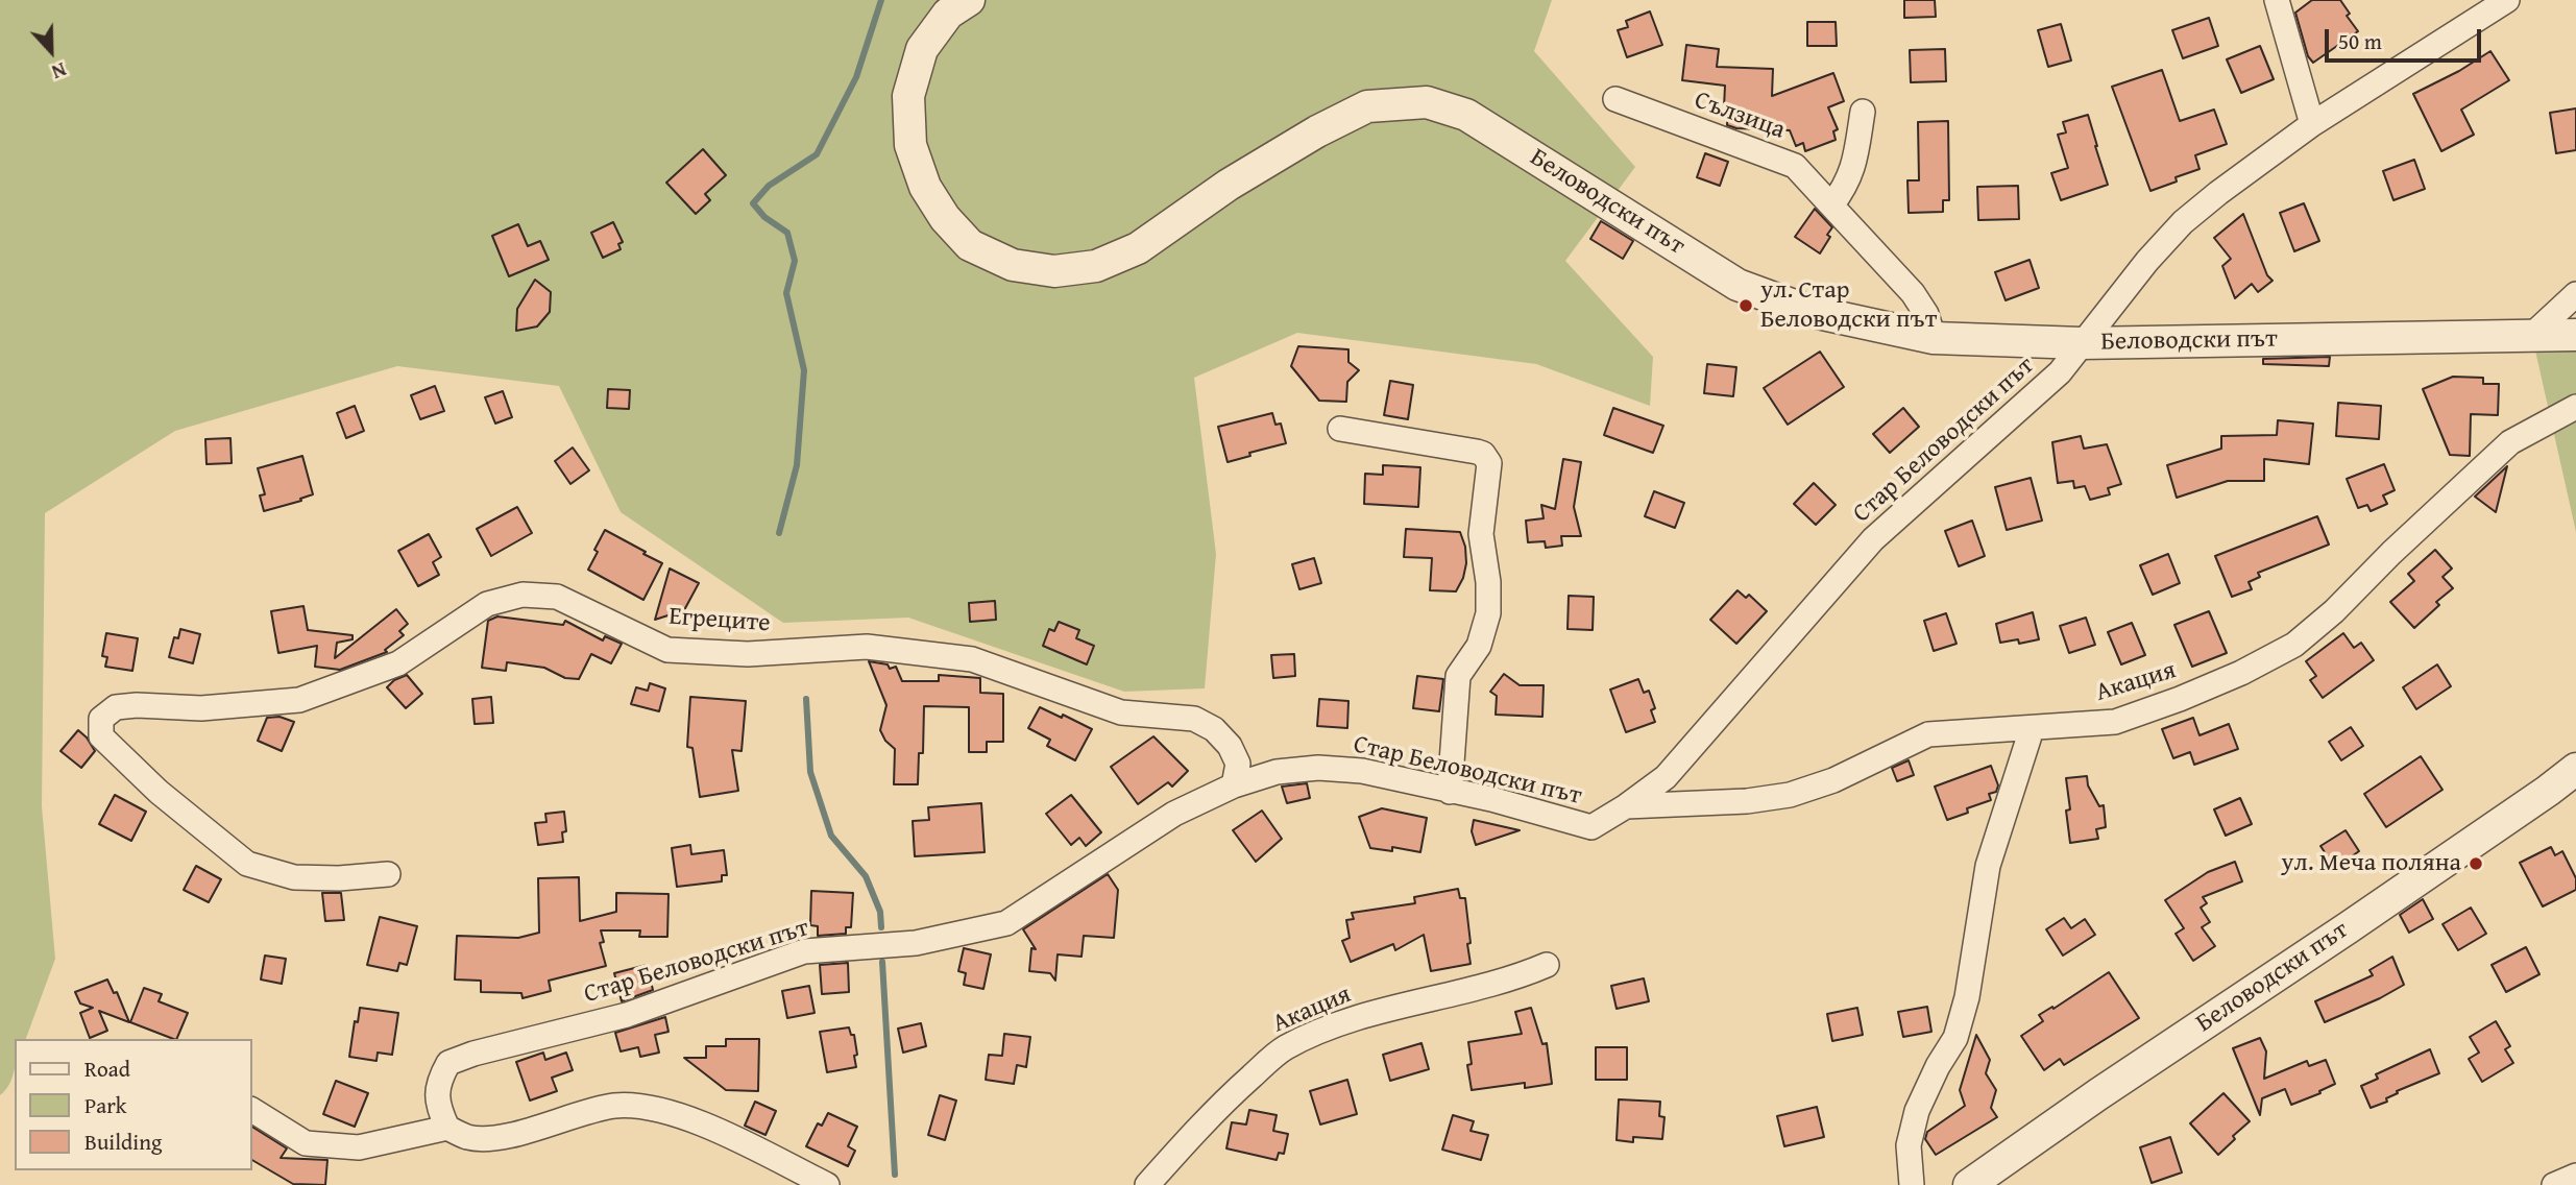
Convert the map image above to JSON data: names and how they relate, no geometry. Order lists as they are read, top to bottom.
{
  "streets": {
    "street": [
      "Сълзица",
      "Беловодски път",
      "Стар Беловодски път",
      "Егреците",
      "Акация"
    ]
  },
  "crossings": [
    ["Сълзица", "Беловодски път"],
    ["Беловодски път", "Стар Беловодски път"],
    ["Стар Беловодски път", "Егреците"],
    ["Стар Беловодски път", "Акация"]
  ],
  "places": ["ул. Стар Беловодски път", "ул. Меча поляна"],
  "legend": ["Road", "Park", "Building"],
  "scale_bar": "50 m",
  "north": "bottom"
}
